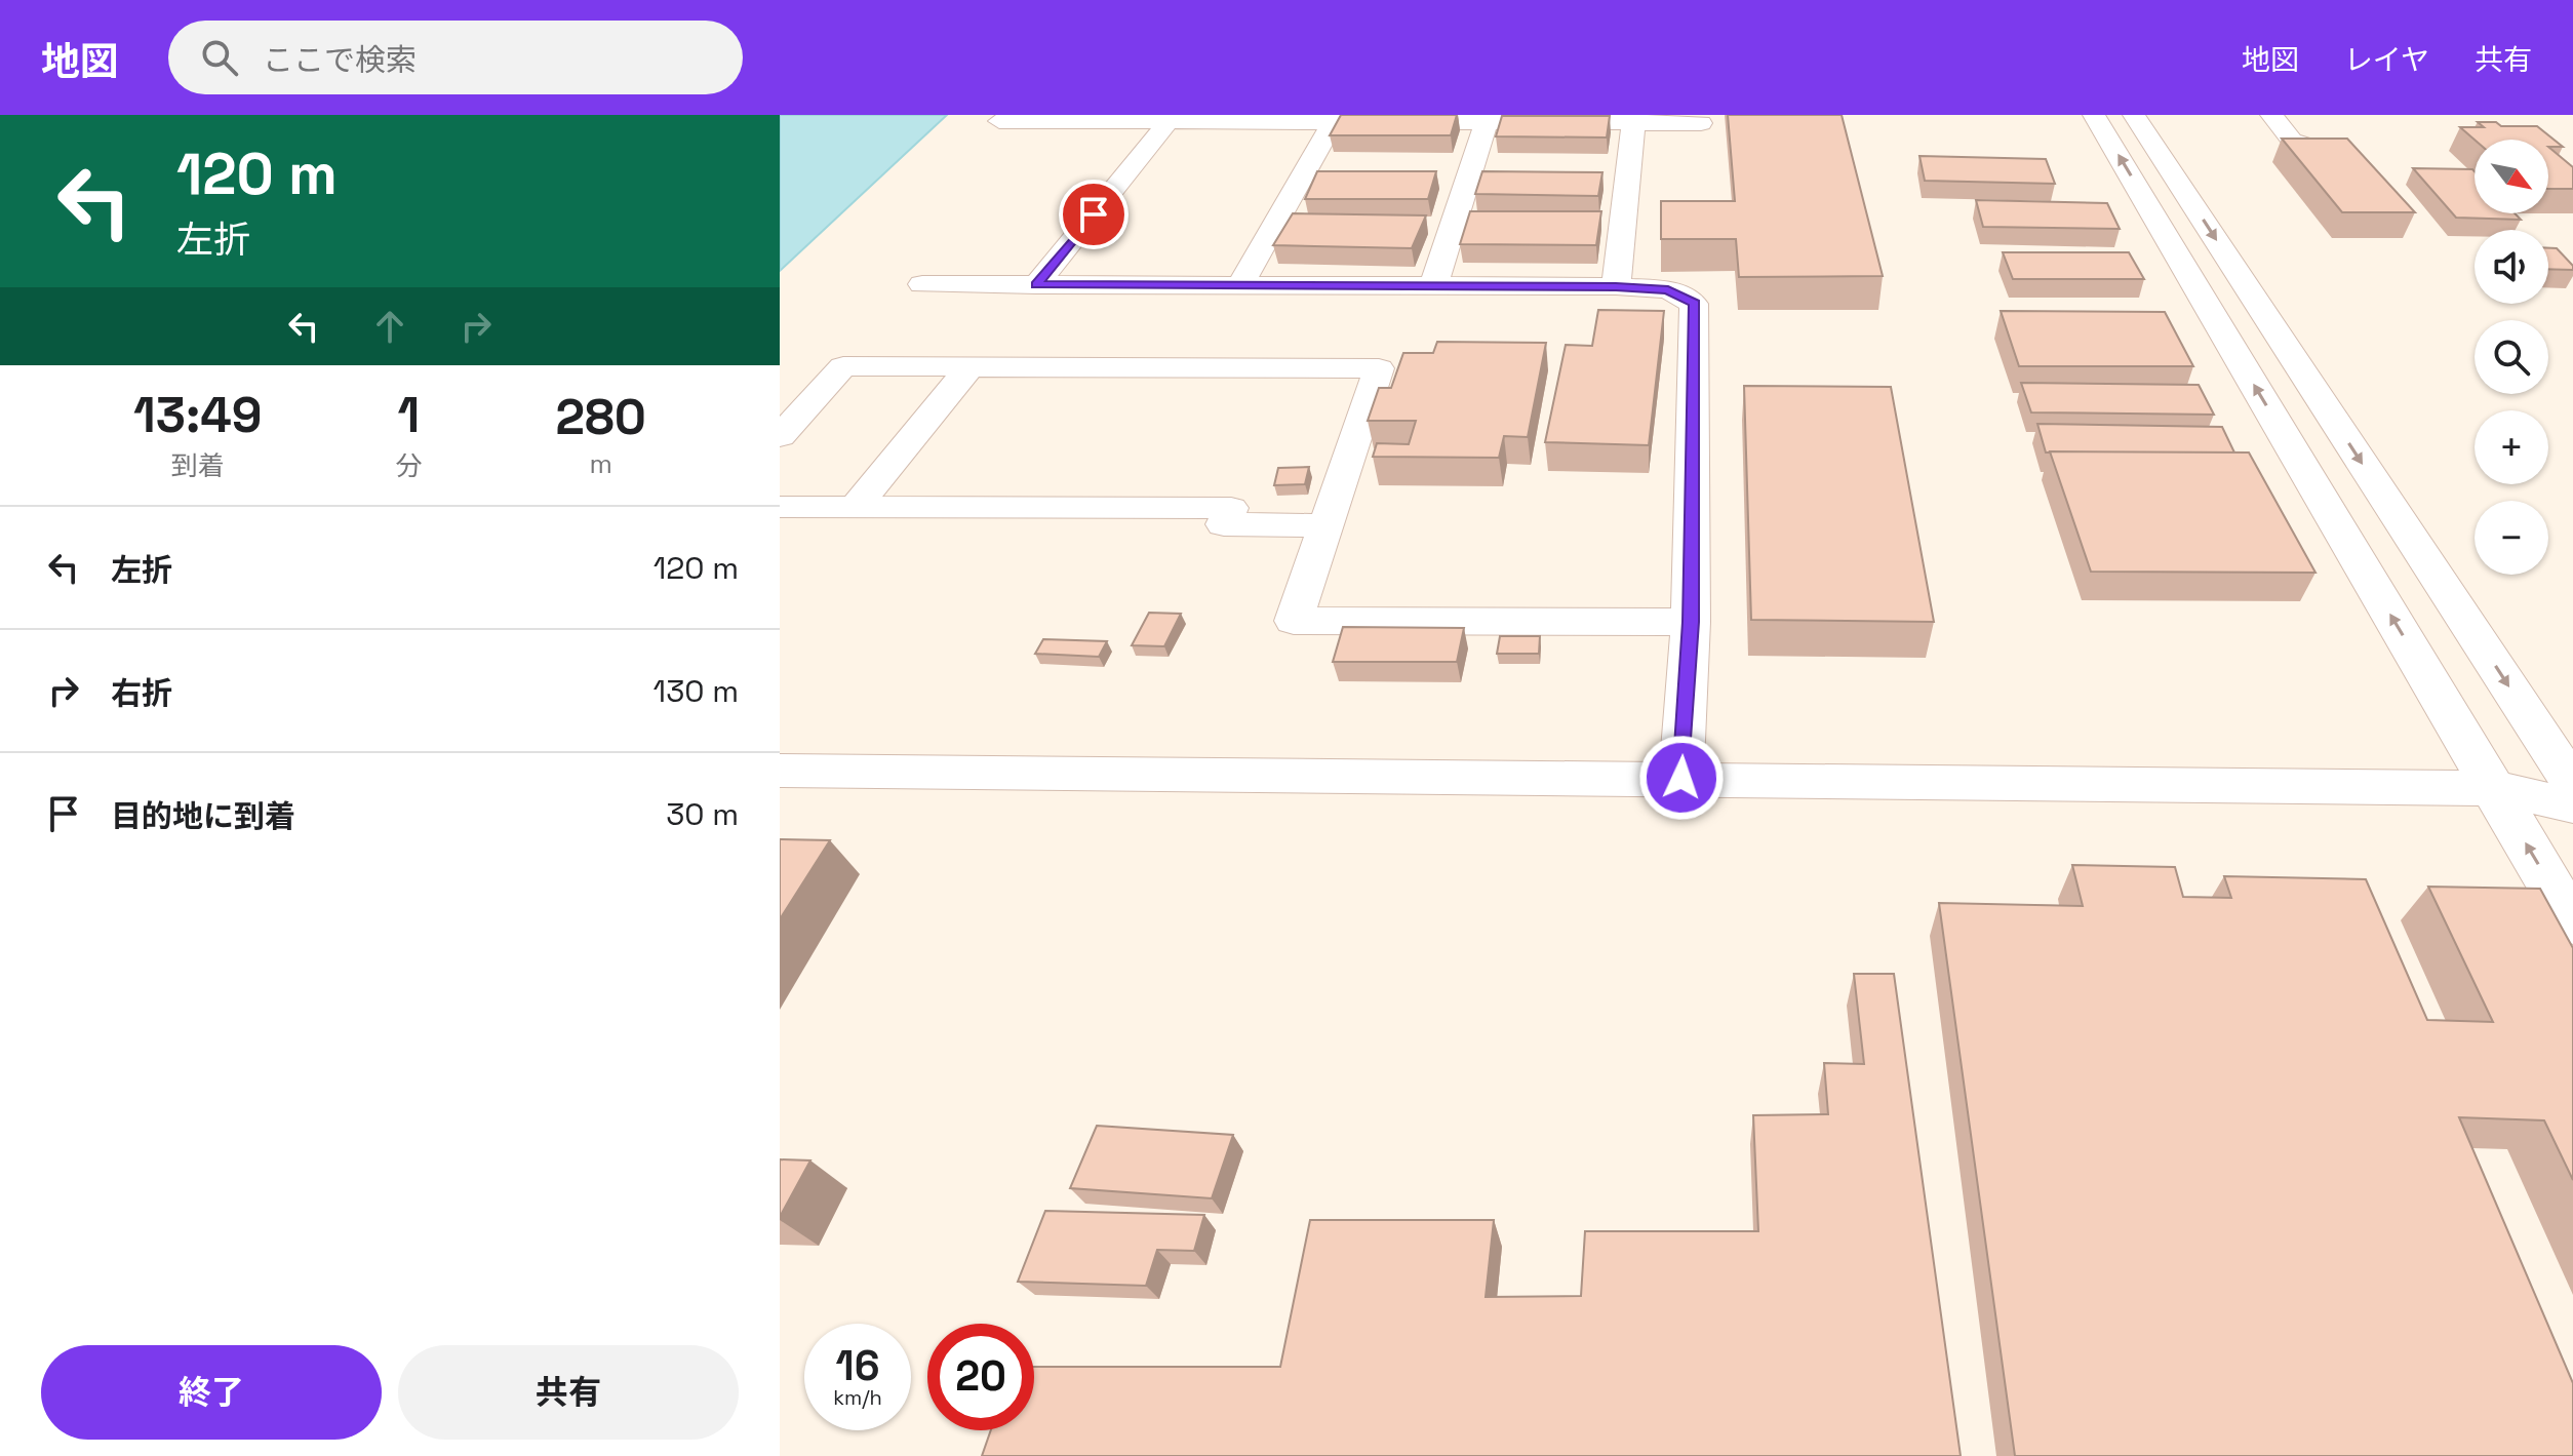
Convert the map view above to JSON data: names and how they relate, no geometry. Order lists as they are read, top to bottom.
{
  "north": "bottom right",
  "page": {
    "header": "地図",
    "search": "ここで検索",
    "nav": ["地図", "レイヤ", "共有"],
    "turn": ["120 m", "左折"],
    "map_buttons": ["+", "−"],
    "eta": [
      "13:49",
      "到着",
      "1",
      "分",
      "280",
      "m"
    ],
    "list": [
      {
        "name": "左折",
        "value": "120 m"
      },
      {
        "name": "右折",
        "value": "130 m"
      },
      {
        "name": "目的地に到着",
        "value": "30 m"
      }
    ],
    "speed": "16 km/h",
    "limit": "20",
    "buttons": ["終了", "共有"]
  }
}
